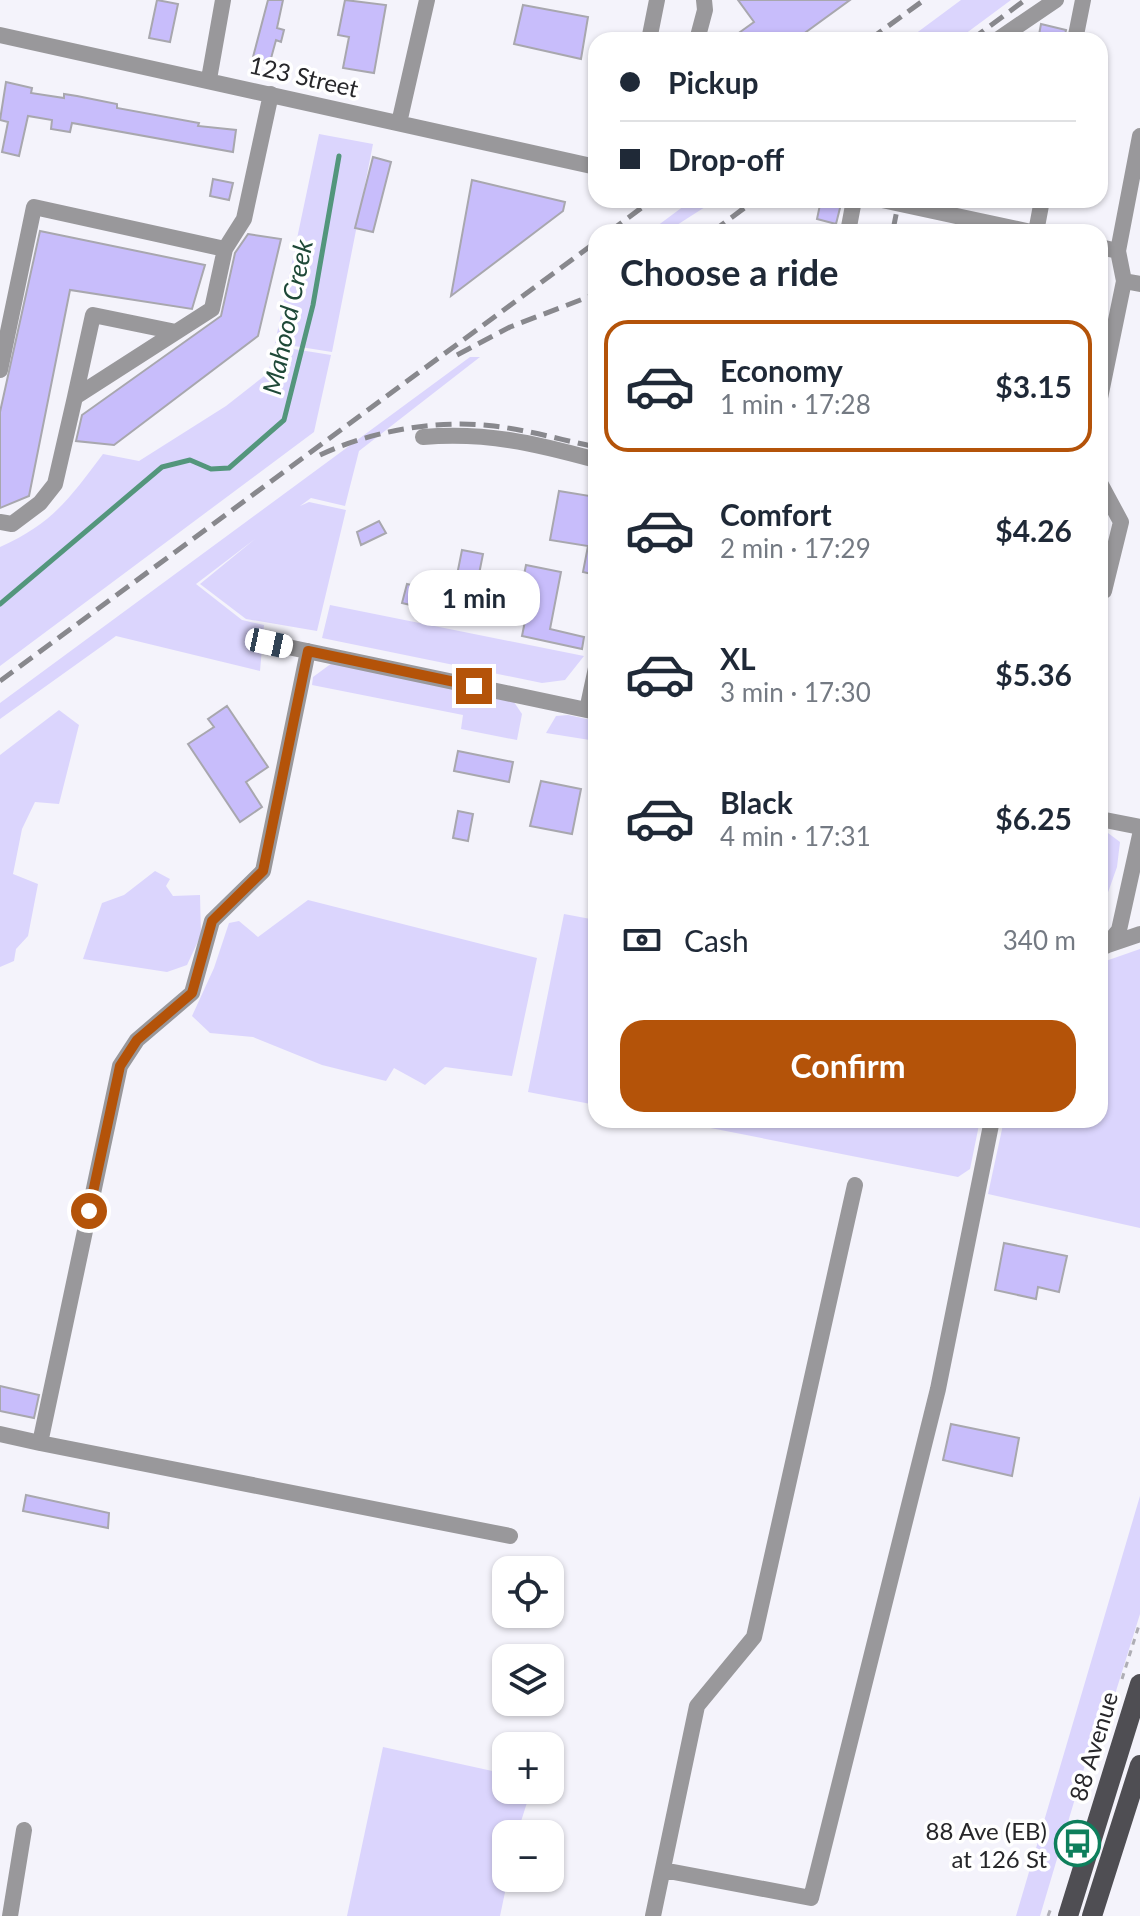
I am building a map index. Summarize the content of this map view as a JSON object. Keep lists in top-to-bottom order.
{
  "streets": {
    "main road": ["88 Avenue"],
    "street": ["123 Street"]
  },
  "water": ["Mahood Creek"],
  "places": {
    "bus stop": ["88 Ave (EB) at 126 St"]
  },
  "page": {
    "banner": ["Pickup", "Drop-off"],
    "heading": "Choose a ride",
    "list": [
      {
        "name": "Economy",
        "note": "1 min · 17:28",
        "value": "$3.15"
      },
      {
        "name": "Comfort",
        "note": "2 min · 17:29",
        "value": "$4.26"
      },
      {
        "name": "XL",
        "note": "3 min · 17:30",
        "value": "$5.36"
      },
      {
        "name": "Black",
        "note": "4 min · 17:31",
        "value": "$6.25"
      }
    ],
    "bubble": "1 min",
    "pay": ["Cash", "340 m"],
    "buttons": "Confirm",
    "map_buttons": ["+", "−"]
  }
}
